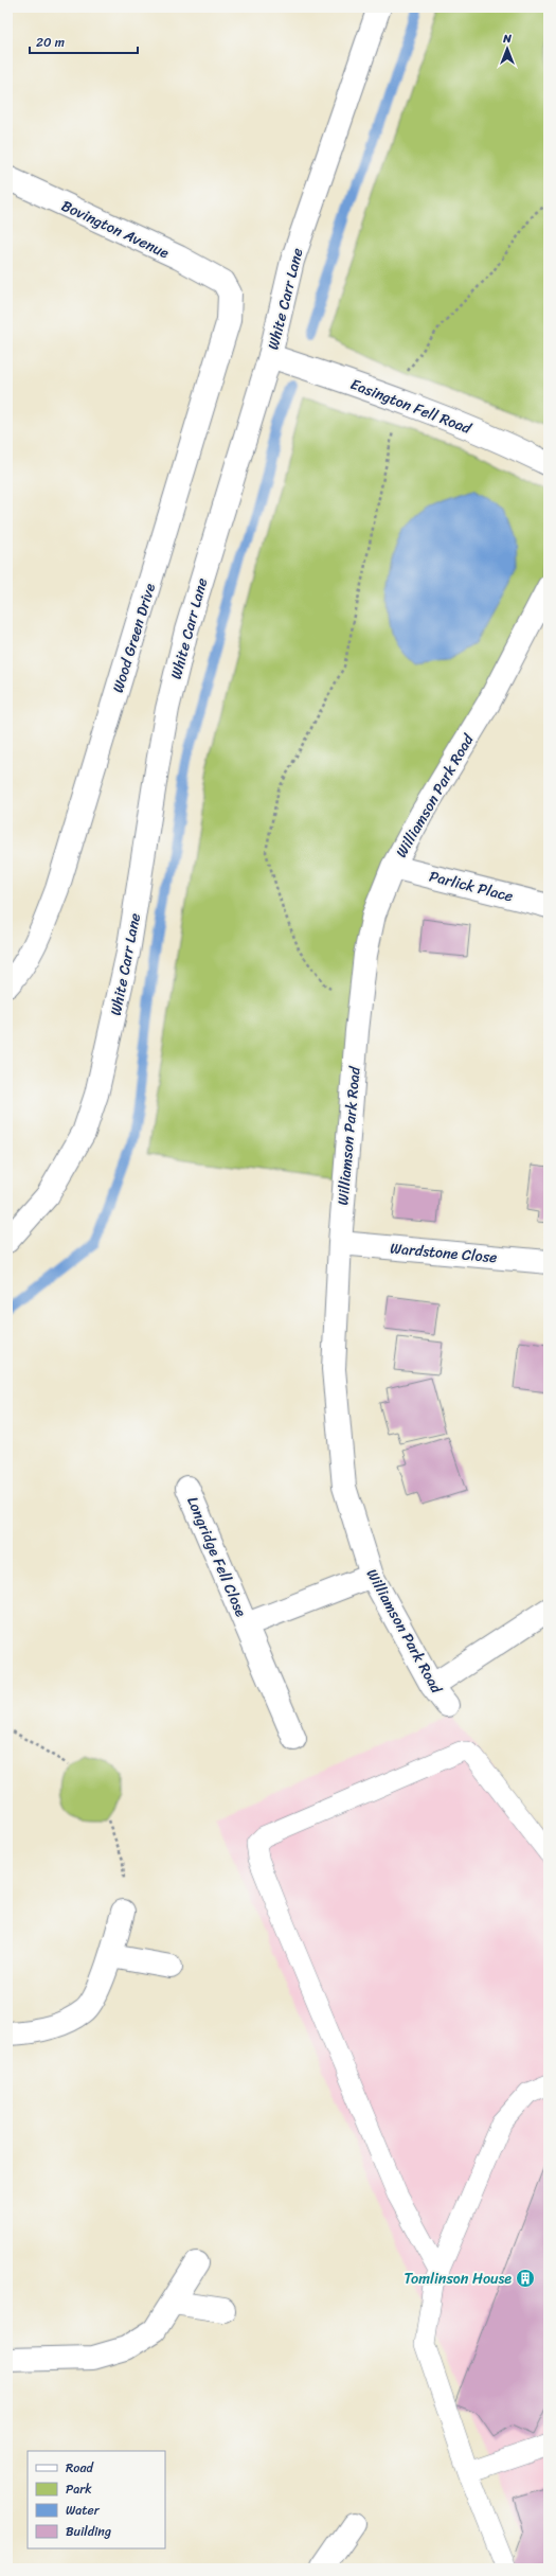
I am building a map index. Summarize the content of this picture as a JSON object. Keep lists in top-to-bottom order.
{
  "streets": {
    "street": [
      "Bovington Avenue",
      "White Carr Lane",
      "Easington Fell Road",
      "Wood Green Drive",
      "Williamson Park Road",
      "Parlick Place",
      "Wardstone Close",
      "Longridge Fell Close"
    ]
  },
  "crossings": [
    ["Bovington Avenue", "Wood Green Drive"],
    ["White Carr Lane", "Easington Fell Road"],
    ["Williamson Park Road", "Parlick Place"],
    ["Williamson Park Road", "Wardstone Close"],
    ["Williamson Park Road", "Longridge Fell Close"]
  ],
  "places": {
    "building": ["Tomlinson House"]
  },
  "legend": [
    "Road",
    "Park",
    "Water",
    "Building"
  ],
  "scale_bar": "20 m",
  "north": "top"
}
